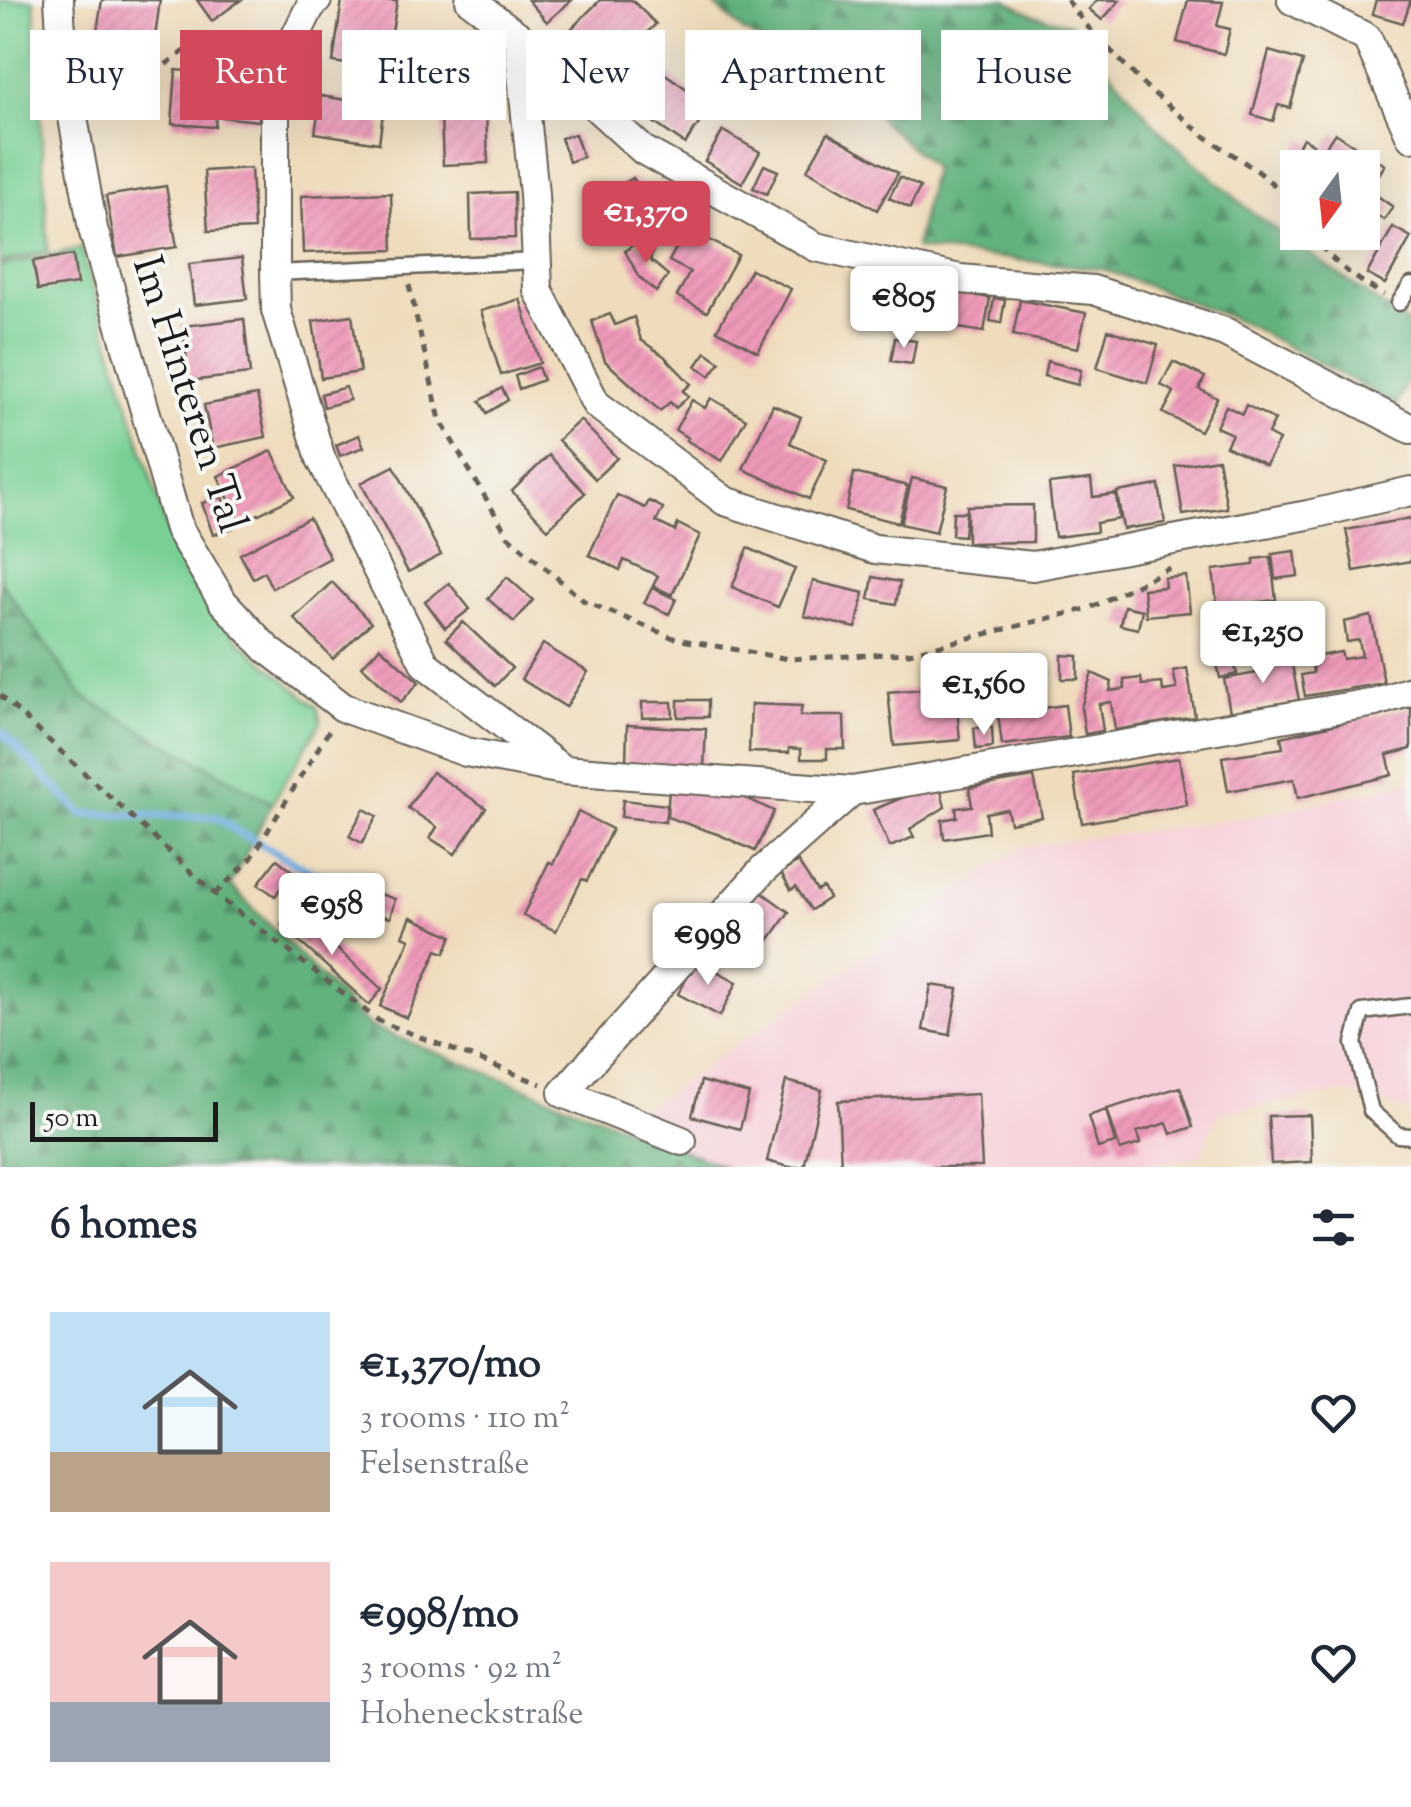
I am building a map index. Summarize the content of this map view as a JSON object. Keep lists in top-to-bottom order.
{
  "streets": {
    "street": ["Im Hinteren Tal"]
  },
  "scale_bar": "50 m",
  "north": "bottom",
  "page": {
    "chip": [
      "Buy",
      "Rent",
      "Filters",
      "New",
      "Apartment",
      "House"
    ],
    "price": [
      "€1,370",
      "€805",
      "€1,250",
      "€1,560",
      "€958",
      "€998"
    ],
    "scale": "50 m",
    "heading": "6 homes",
    "list": [
      {
        "name": "€1,370/mo",
        "note": "3 rooms · 110 m² · Felsenstraße"
      },
      {
        "name": "€998/mo",
        "note": "3 rooms · 92 m² · Hoheneckstraße"
      }
    ]
  }
}
